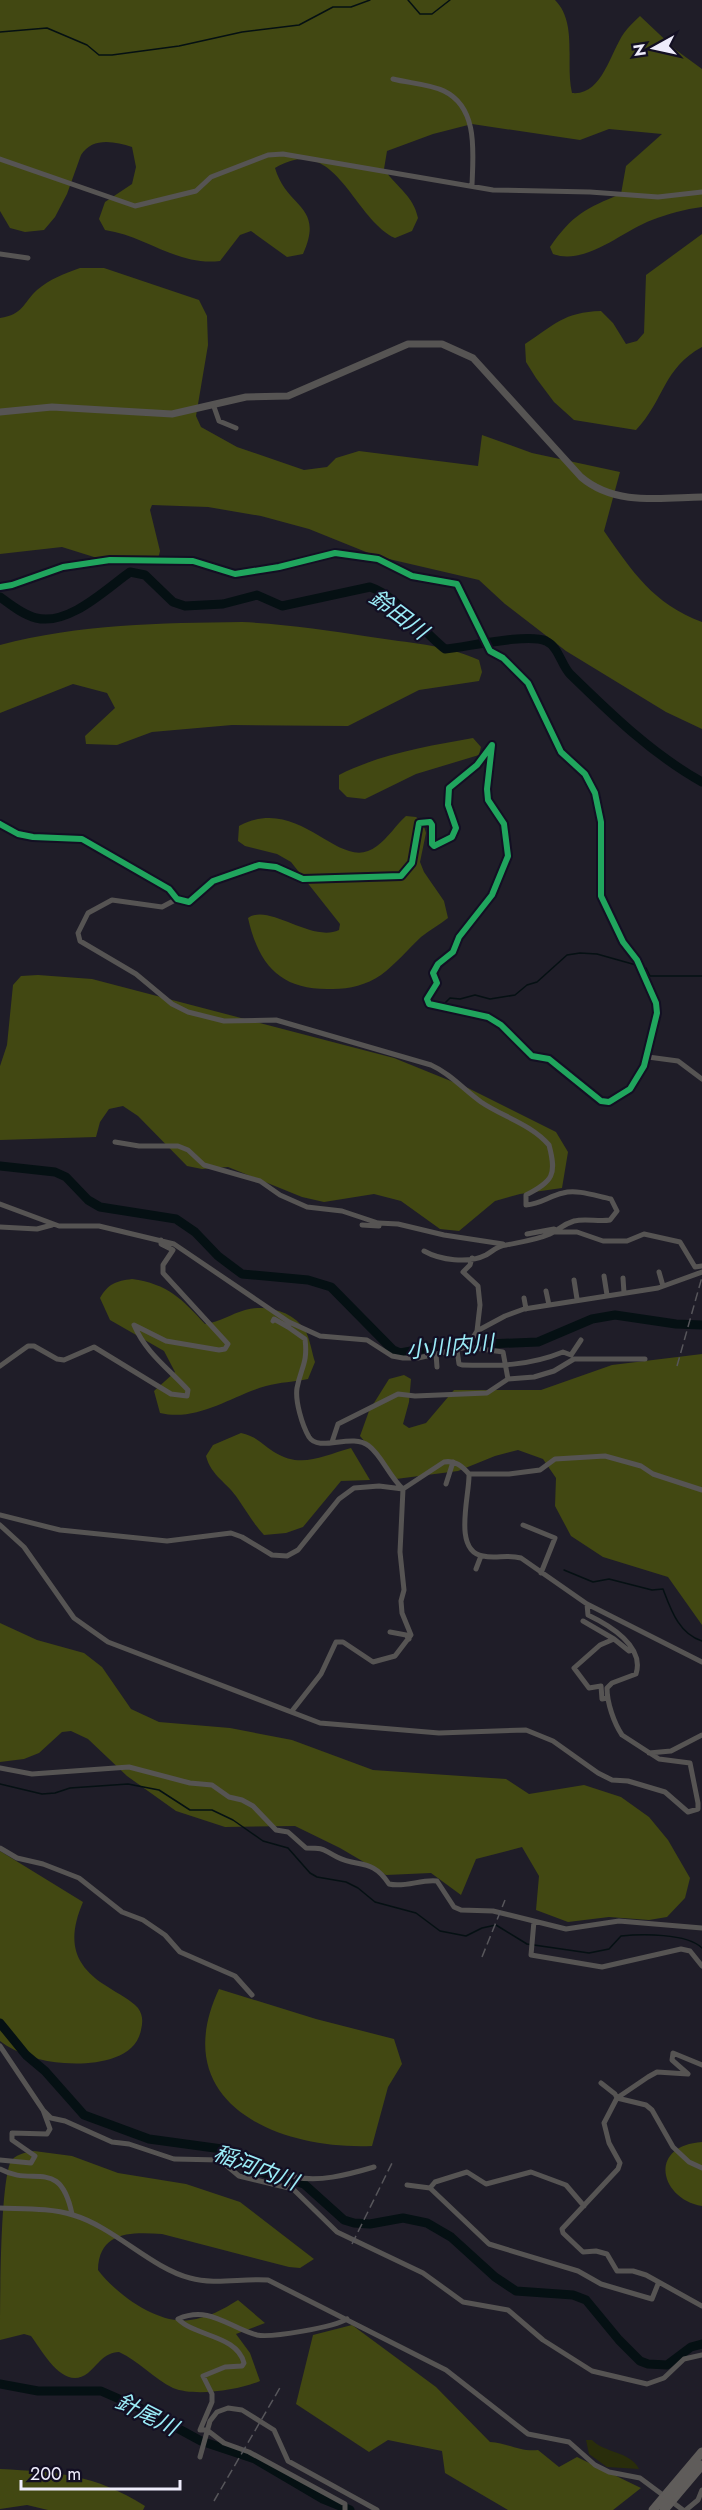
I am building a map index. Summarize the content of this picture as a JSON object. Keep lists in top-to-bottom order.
{
  "water": [
    "鈴田川",
    "小川内川",
    "稲河内川",
    "針尾川"
  ],
  "scale_bar": "200 m",
  "north": "left"
}
